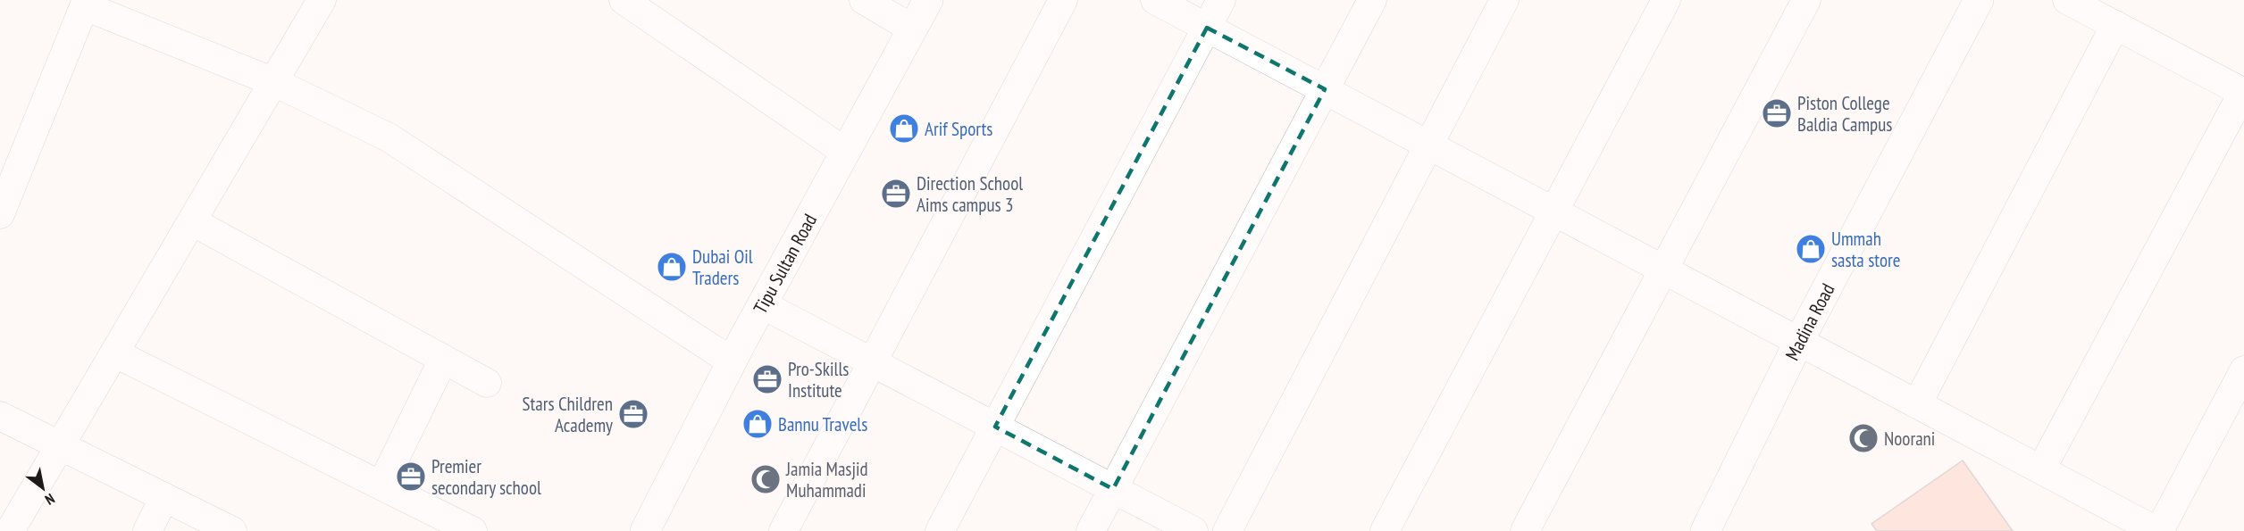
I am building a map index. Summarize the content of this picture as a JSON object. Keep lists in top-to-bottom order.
{
  "streets": {
    "main road": ["Tipu Sultan Road", "Madina Road"]
  },
  "places": {
    "office": [
      "Piston College Baldia Campus",
      "Direction School Aims campus 3",
      "Pro-Skills Institute",
      "Stars Children Academy",
      "Premier secondary school"
    ],
    "shop": [
      "Arif Sports",
      "Ummah sasta store",
      "Dubai Oil Traders",
      "Bannu Travels"
    ],
    "mosque": ["Noorani", "Jamia Masjid Muhammadi"]
  },
  "north": "bottom right"
}
